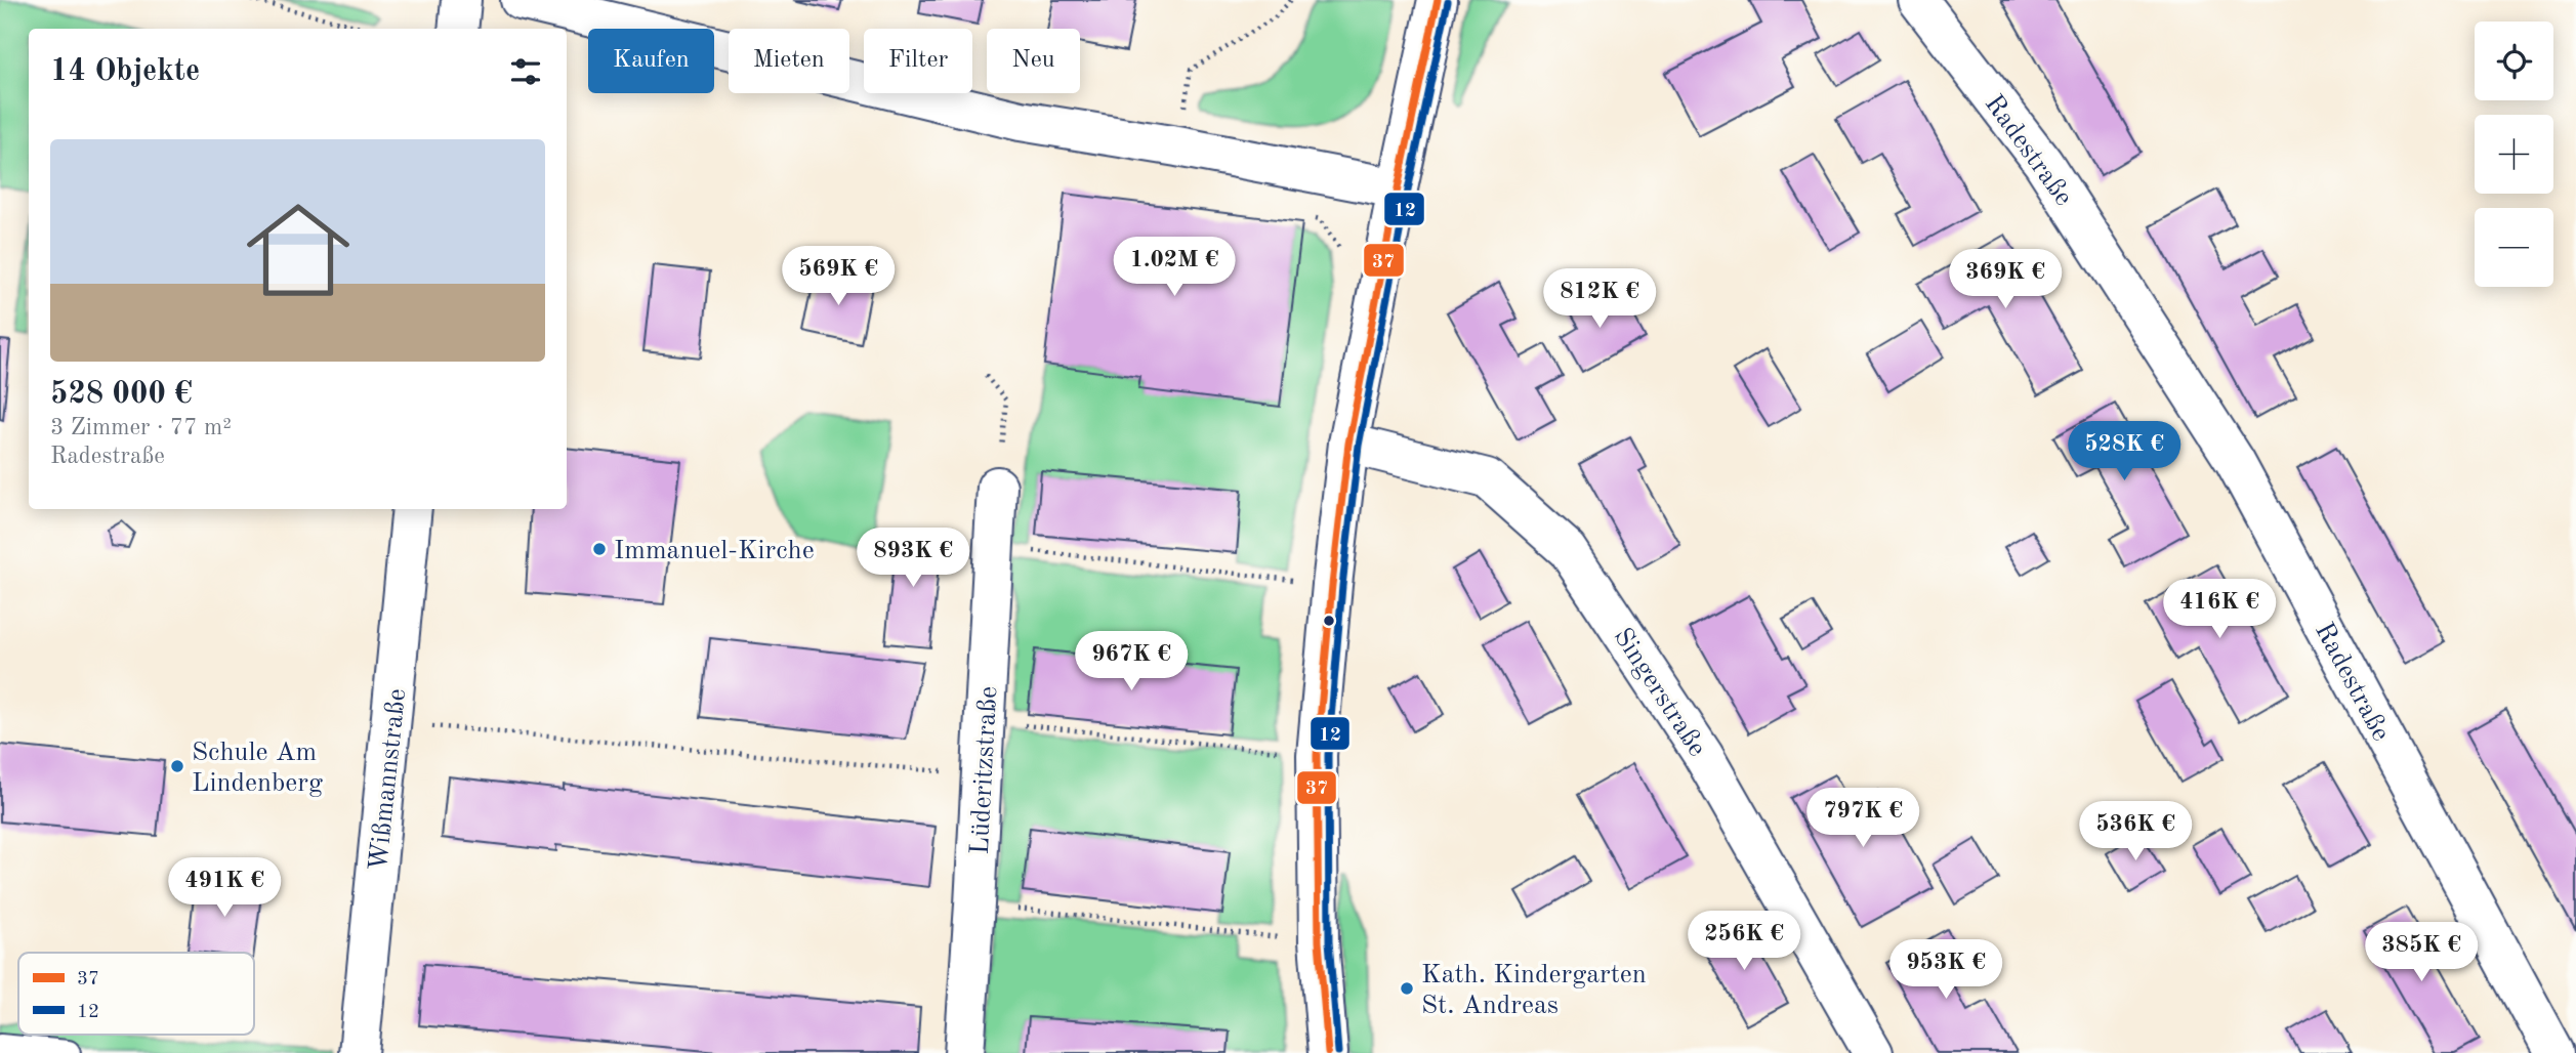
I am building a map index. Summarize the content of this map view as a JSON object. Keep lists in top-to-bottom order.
{
  "streets": {
    "street": [
      "Radestraße",
      "Singerstraße",
      "Lüderitzstraße",
      "Wißmannstraße"
    ]
  },
  "places": ["Immanuel-Kirche", "Schule Am Lindenberg", "Kath. Kindergarten St. Andreas"],
  "lines": ["transit line 37", "transit line 12"],
  "legend": ["37", "12"],
  "page": {
    "map_buttons": ["+", "−"],
    "chip": [
      "Kaufen",
      "Mieten",
      "Filter",
      "Neu"
    ],
    "heading": "14 Objekte",
    "list": [
      {
        "name": "528 000 €",
        "note": "3 Zimmer · 77 m² · Radestraße"
      }
    ],
    "price": [
      "1.02M €",
      "569K €",
      "369K €",
      "812K €",
      "528K €",
      "893K €",
      "416K €",
      "967K €",
      "797K €",
      "536K €",
      "491K €",
      "256K €",
      "385K €",
      "953K €"
    ]
  }
}
